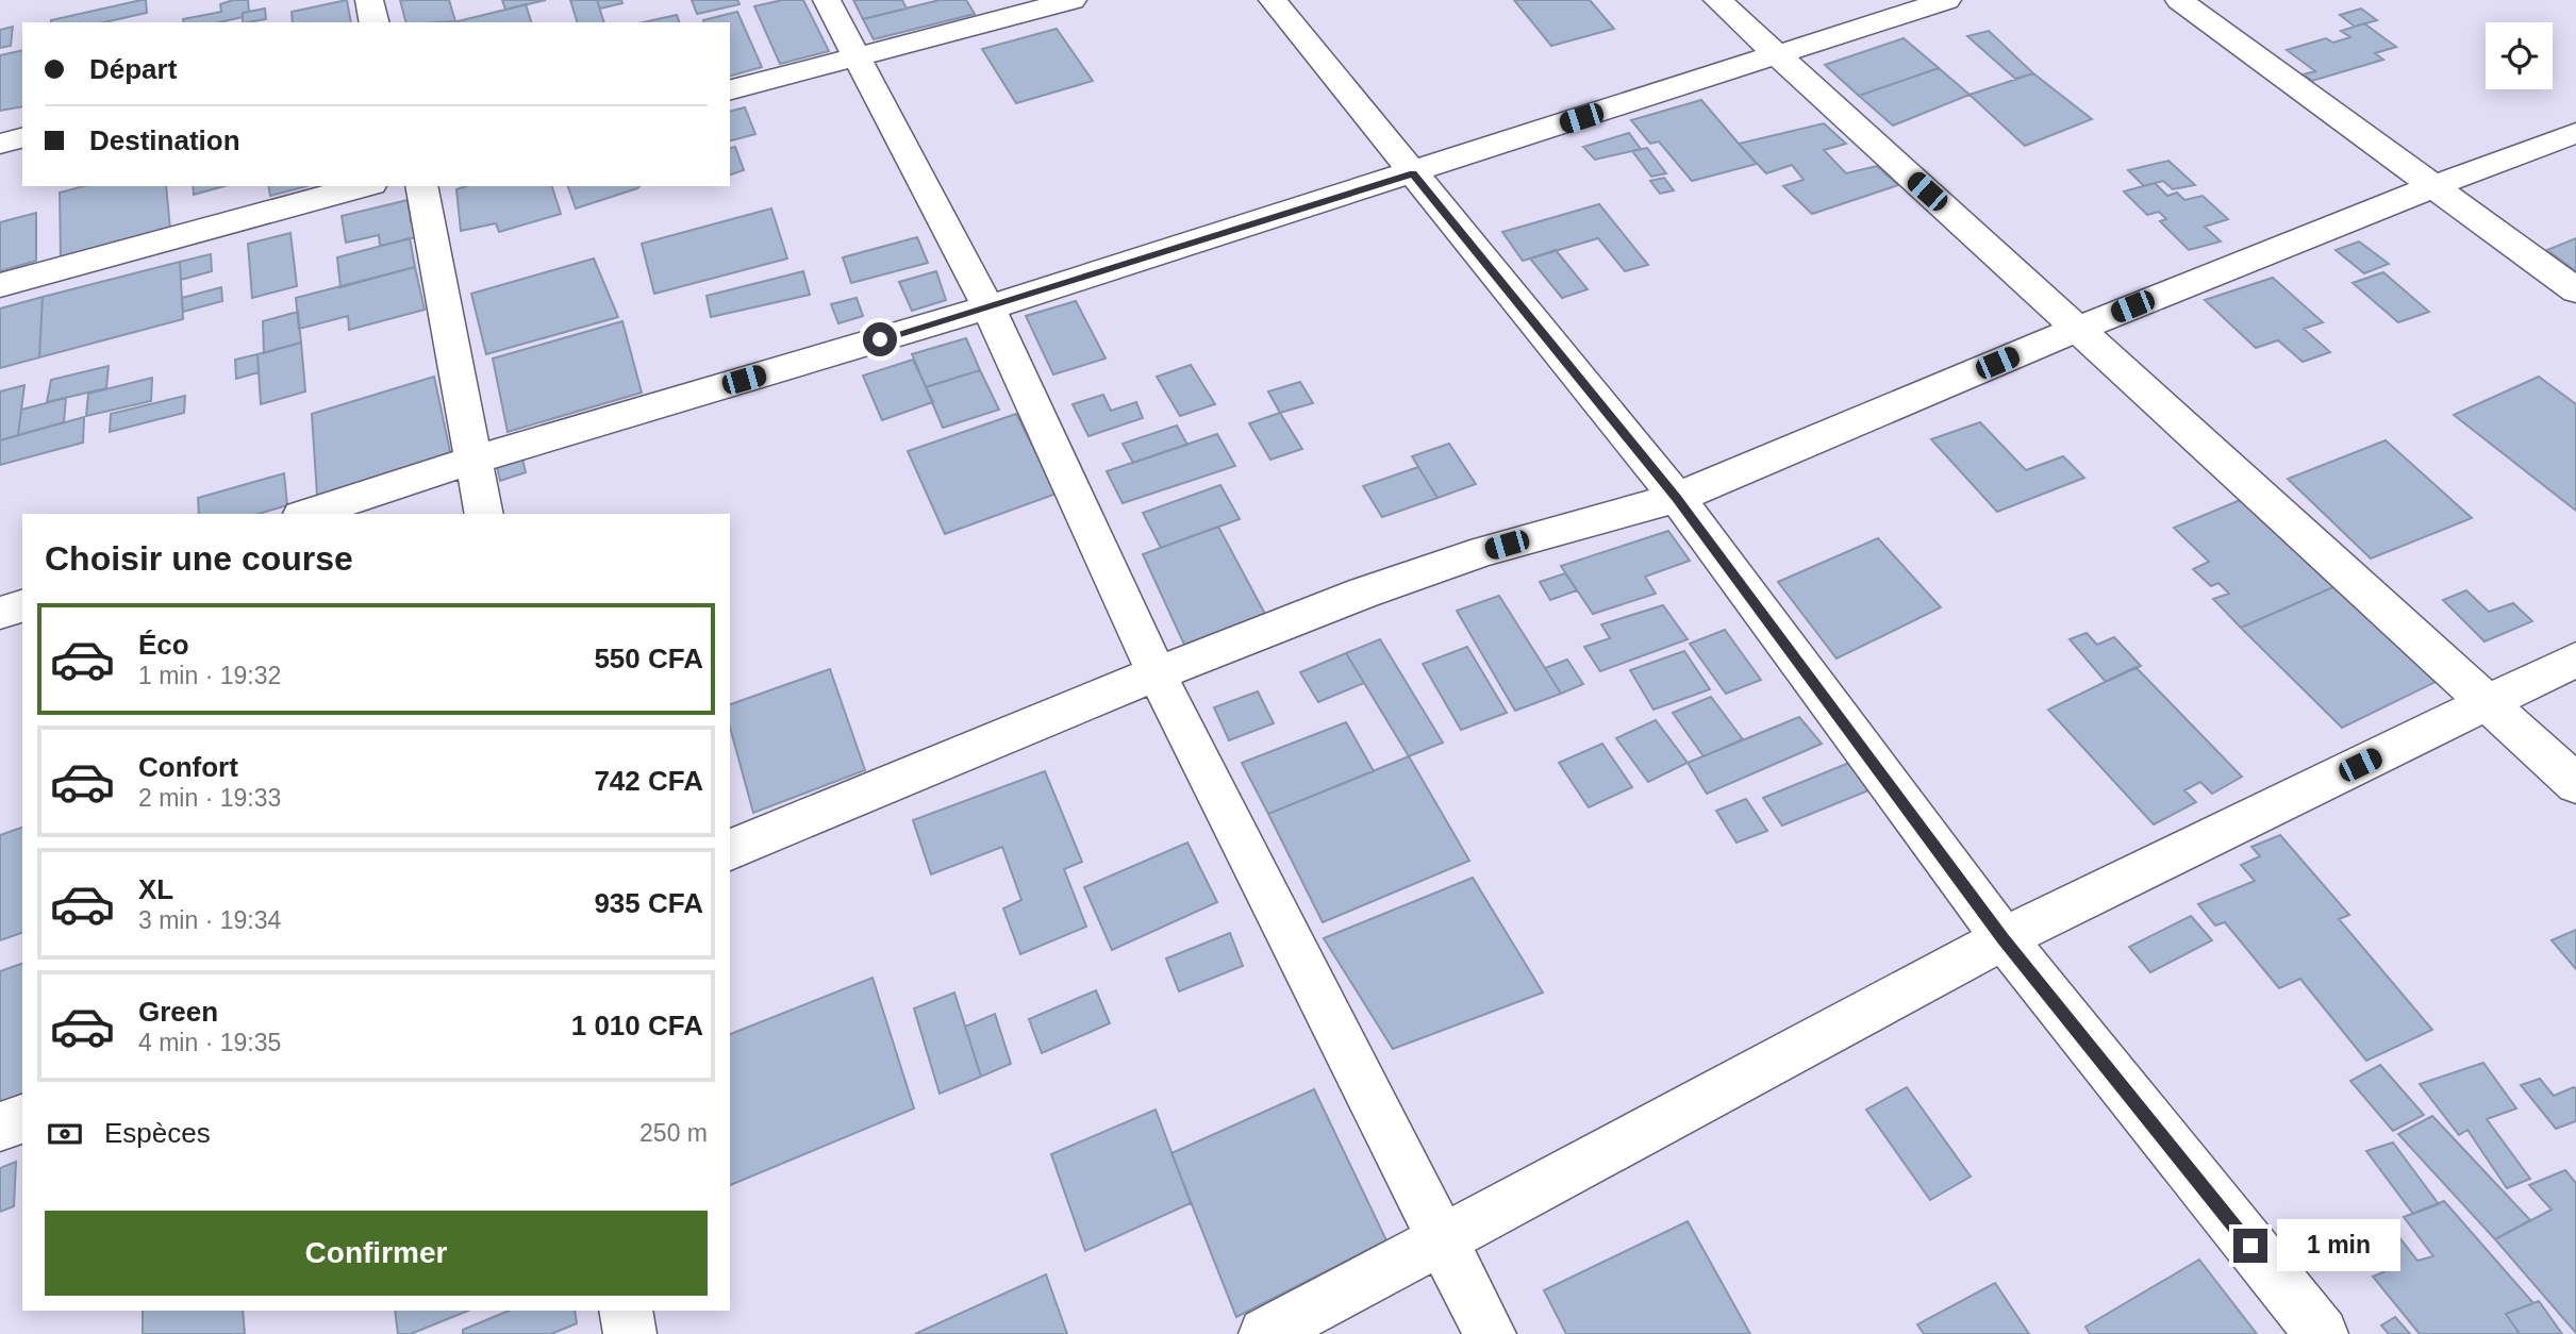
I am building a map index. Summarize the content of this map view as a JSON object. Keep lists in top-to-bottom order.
{
  "page": {
    "banner": ["Départ", "Destination"],
    "heading": "Choisir une course",
    "list": [
      {
        "name": "Éco",
        "note": "1 min · 19:32",
        "value": "550 CFA"
      },
      {
        "name": "Confort",
        "note": "2 min · 19:33",
        "value": "742 CFA"
      },
      {
        "name": "XL",
        "note": "3 min · 19:34",
        "value": "935 CFA"
      },
      {
        "name": "Green",
        "note": "4 min · 19:35",
        "value": "1 010 CFA"
      }
    ],
    "pay": ["Espèces", "250 m"],
    "buttons": "Confirmer",
    "bubble": "1 min"
  }
}
